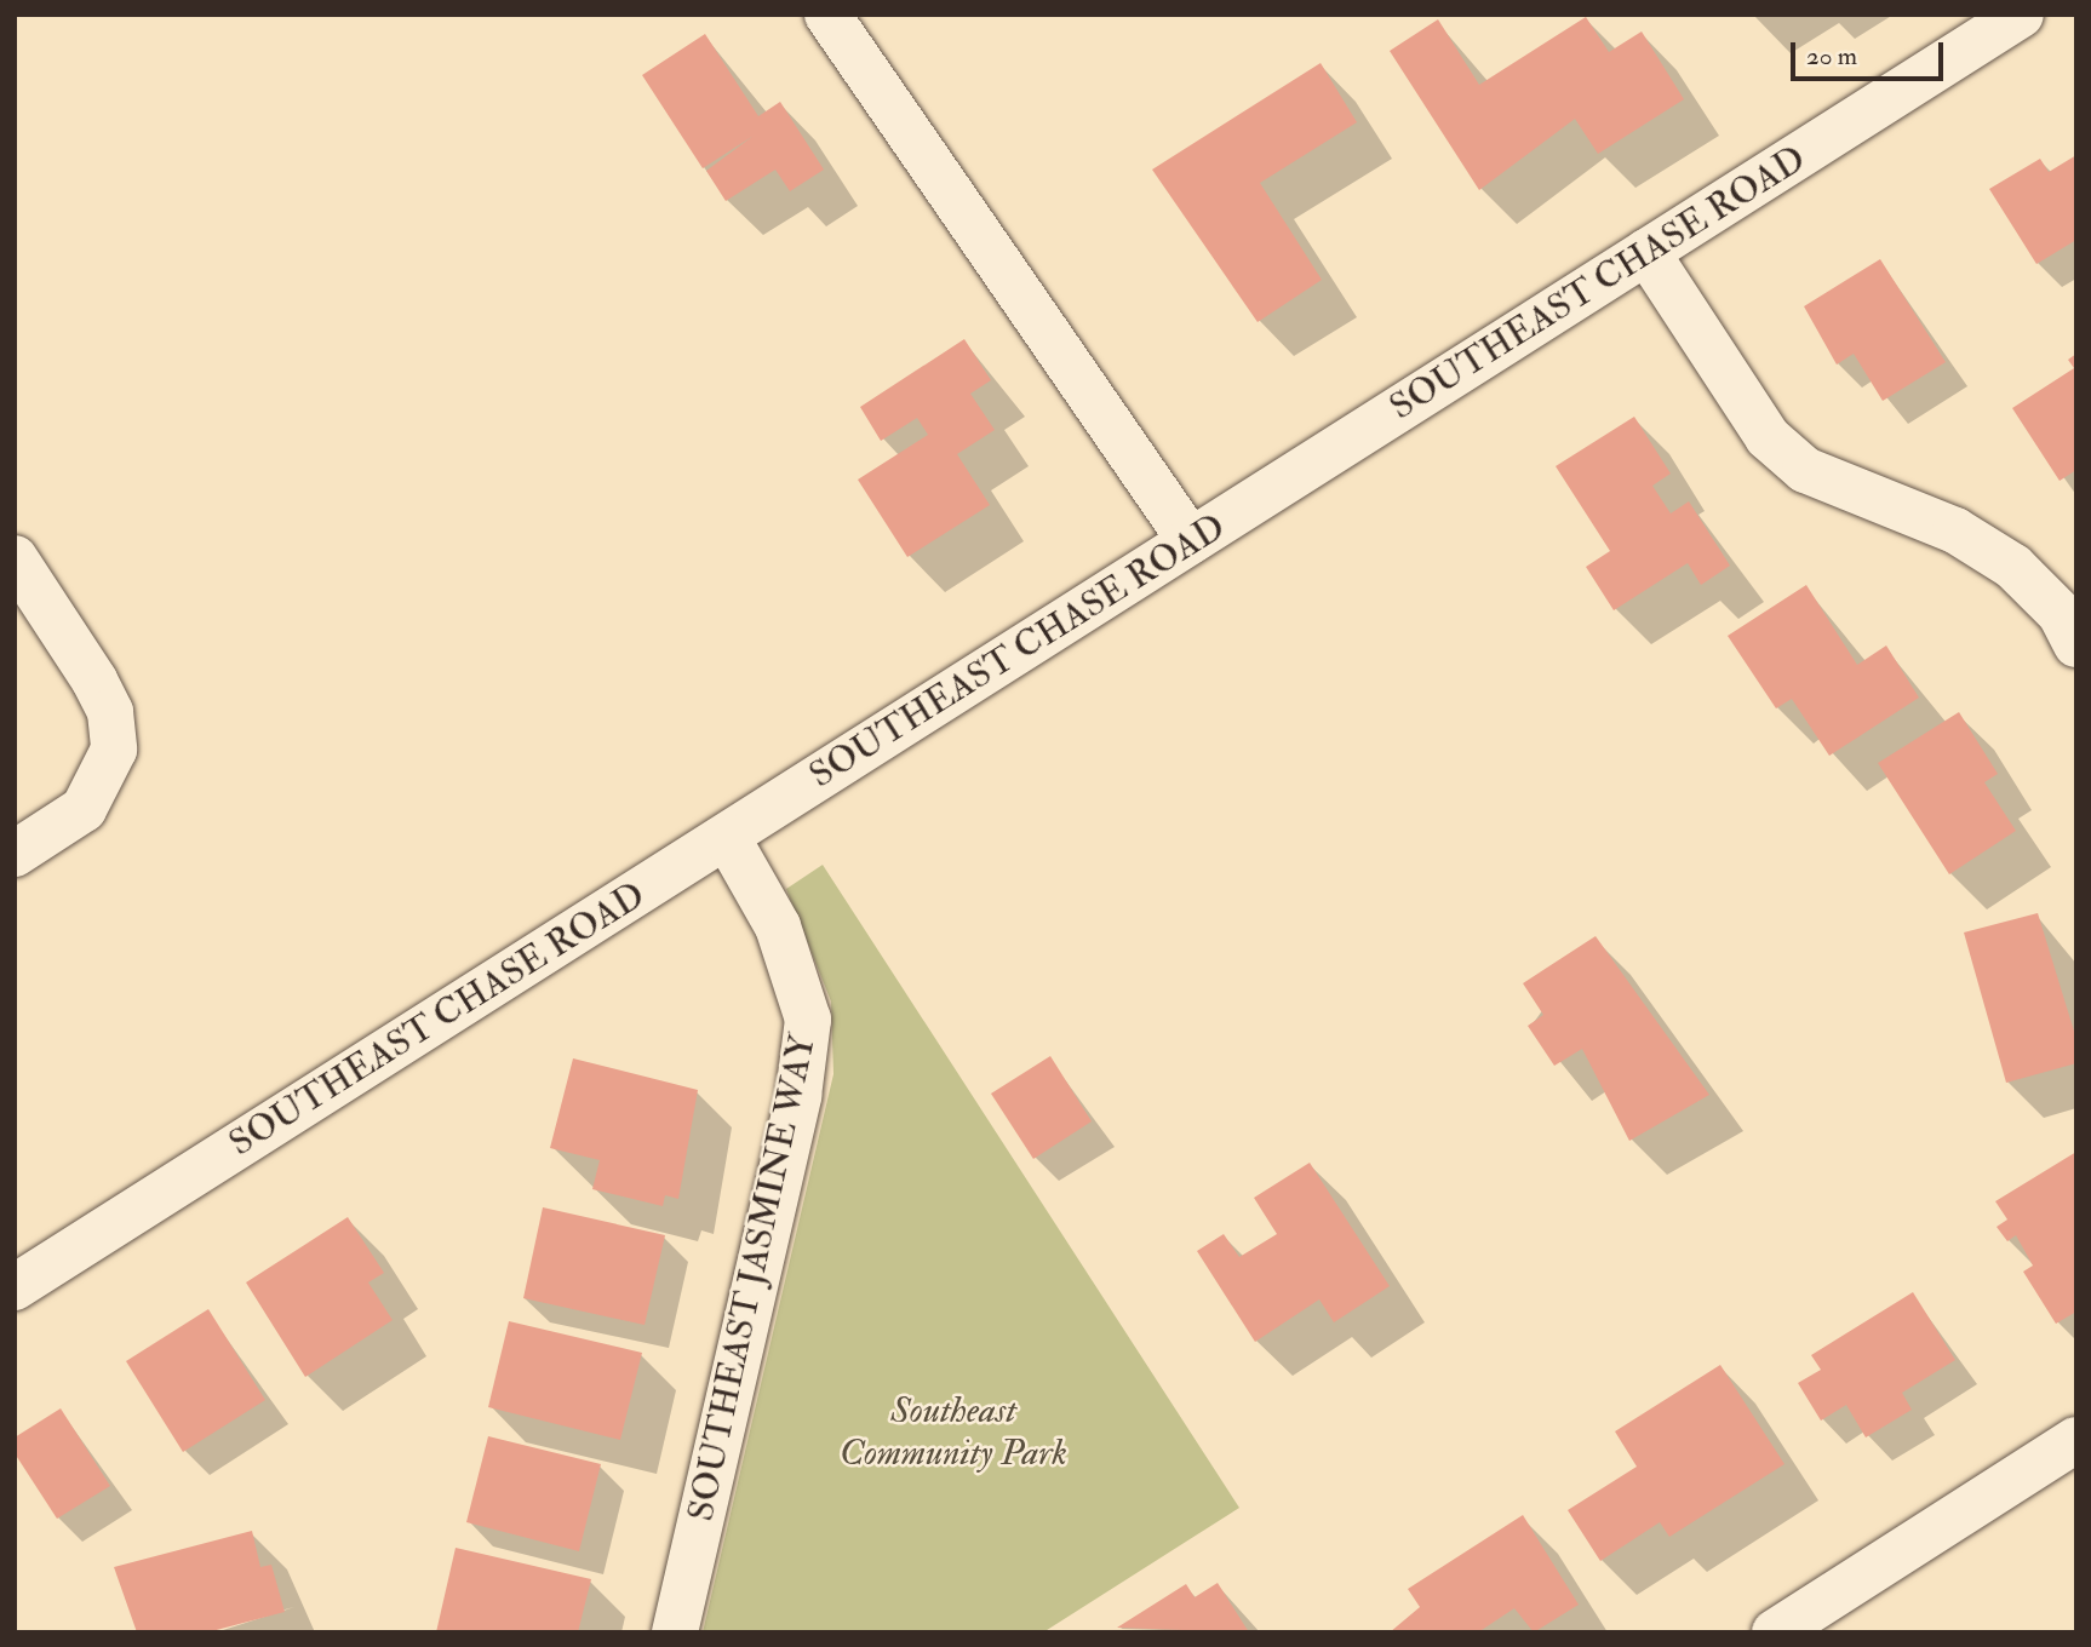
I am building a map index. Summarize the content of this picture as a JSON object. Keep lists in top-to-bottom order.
{
  "streets": {
    "street": ["SOUTHEAST CHASE ROAD", "SOUTHEAST JASMINE WAY"]
  },
  "crossings": [
    ["SOUTHEAST CHASE ROAD", "SOUTHEAST JASMINE WAY"]
  ],
  "parks": ["Southeast Community Park"],
  "scale_bar": "20 m"
}
